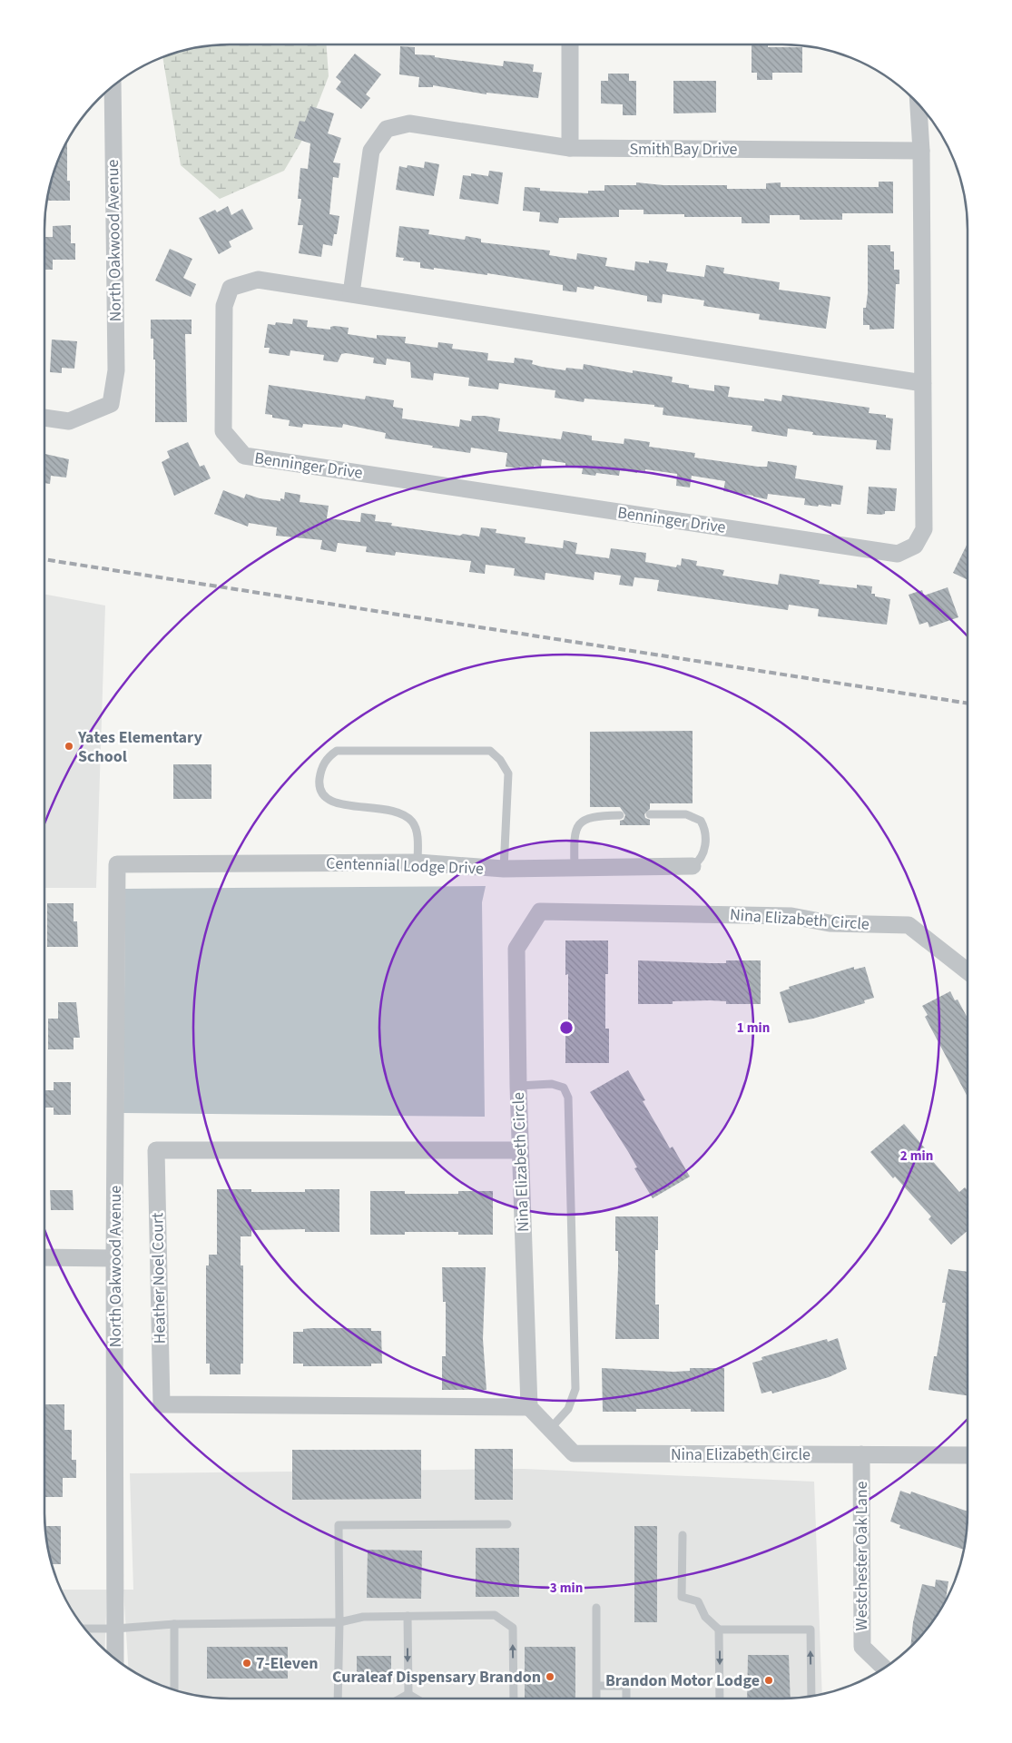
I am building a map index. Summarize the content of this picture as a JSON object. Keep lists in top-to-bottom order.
{
  "streets": {
    "street": [
      "Smith Bay Drive",
      "North Oakwood Avenue",
      "Benninger Drive",
      "Centennial Lodge Drive",
      "Nina Elizabeth Circle",
      "Heather Noel Court",
      "Westchester Oak Lane"
    ]
  },
  "crossings": [
    ["Smith Bay Drive", "Benninger Drive"],
    ["North Oakwood Avenue", "Centennial Lodge Drive"],
    ["Nina Elizabeth Circle", "Heather Noel Court"],
    ["Nina Elizabeth Circle", "Westchester Oak Lane"]
  ],
  "places": [
    "Yates Elementary School",
    "7-Eleven",
    "Curaleaf Dispensary Brandon",
    "Brandon Motor Lodge"
  ],
  "rings": ["1 min", "2 min", "3 min"]
}
